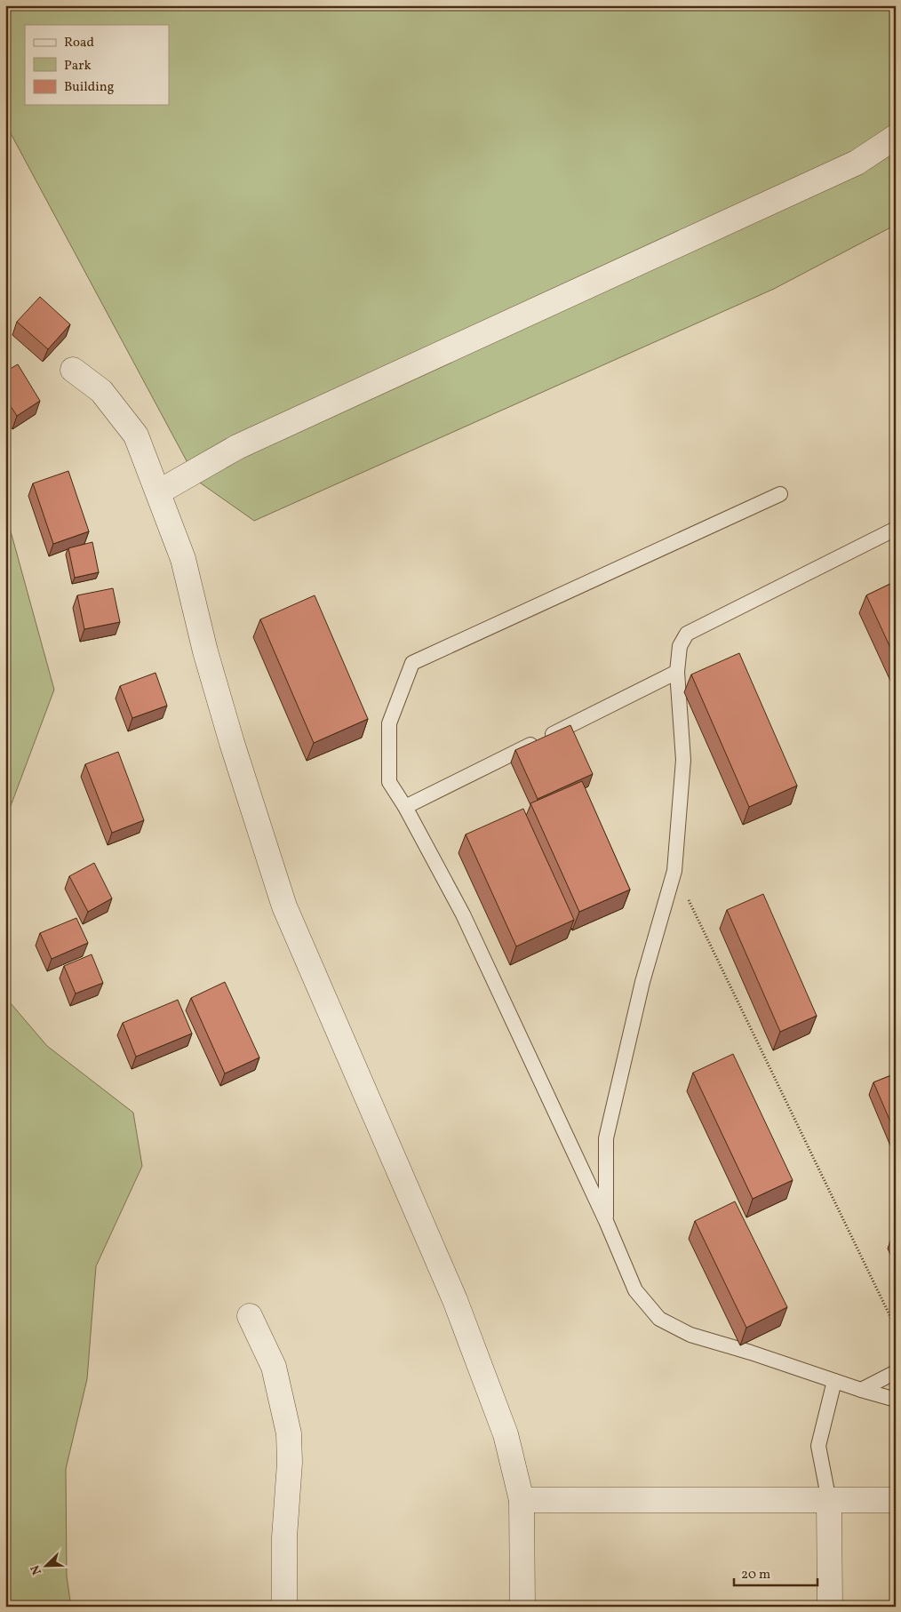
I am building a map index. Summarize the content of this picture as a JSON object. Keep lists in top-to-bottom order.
{
  "legend": ["Road", "Park", "Building"],
  "scale_bar": "20 m",
  "north": "bottom left"
}
